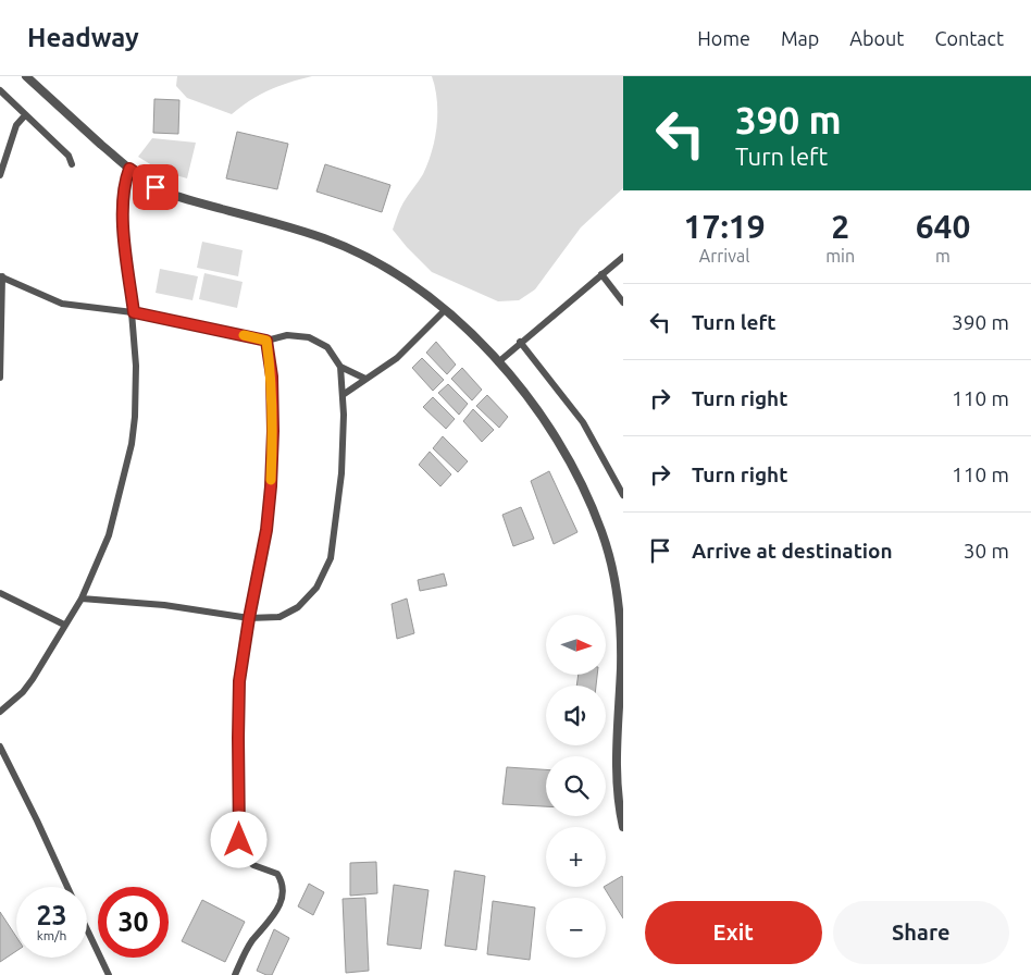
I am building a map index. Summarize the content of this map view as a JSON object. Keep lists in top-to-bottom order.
{
  "north": "right",
  "page": {
    "header": "Headway",
    "nav": [
      "Home",
      "Map",
      "About",
      "Contact"
    ],
    "turn": ["390 m", "Turn left"],
    "eta": [
      "17:19",
      "Arrival",
      "2",
      "min",
      "640",
      "m"
    ],
    "list": [
      {
        "name": "Turn left",
        "value": "390 m"
      },
      {
        "name": "Turn right",
        "value": "110 m"
      },
      {
        "name": "Turn right",
        "value": "110 m"
      },
      {
        "name": "Arrive at destination",
        "value": "30 m"
      }
    ],
    "map_buttons": ["+", "−"],
    "speed": "23 km/h",
    "limit": "30",
    "buttons": ["Exit", "Share"]
  }
}
